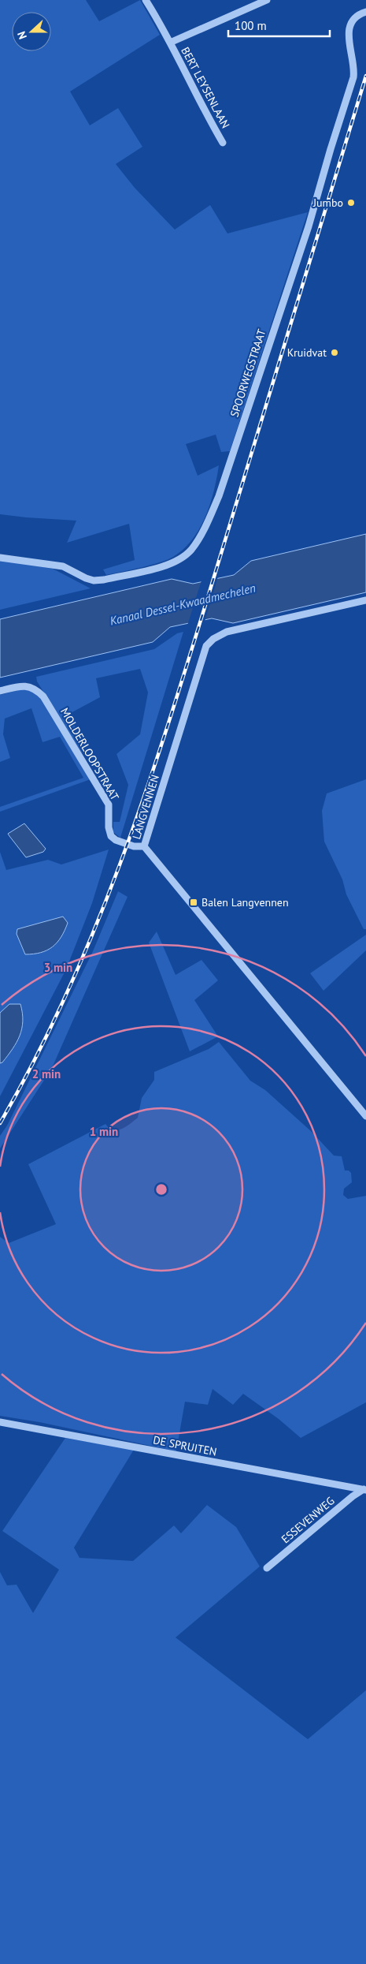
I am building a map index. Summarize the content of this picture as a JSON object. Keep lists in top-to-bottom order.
{
  "streets": {
    "street": [
      "BERT LEYSENLAAN",
      "SPOORWEGSTRAAT",
      "MOLDERLOOPSTRAAT",
      "LANGVENNEN",
      "DE SPRUITEN",
      "ESSEVENWEG"
    ]
  },
  "crossings": [
    ["MOLDERLOOPSTRAAT", "LANGVENNEN"],
    ["DE SPRUITEN", "ESSEVENWEG"]
  ],
  "water": ["Kanaal Dessel-Kwaadmechelen"],
  "places": {
    "other": ["Jumbo", "Kruidvat"],
    "transit": ["Balen Langvennen"]
  },
  "scale_bar": "100 m",
  "north": "left",
  "rings": ["3 min", "2 min", "1 min"]
}
